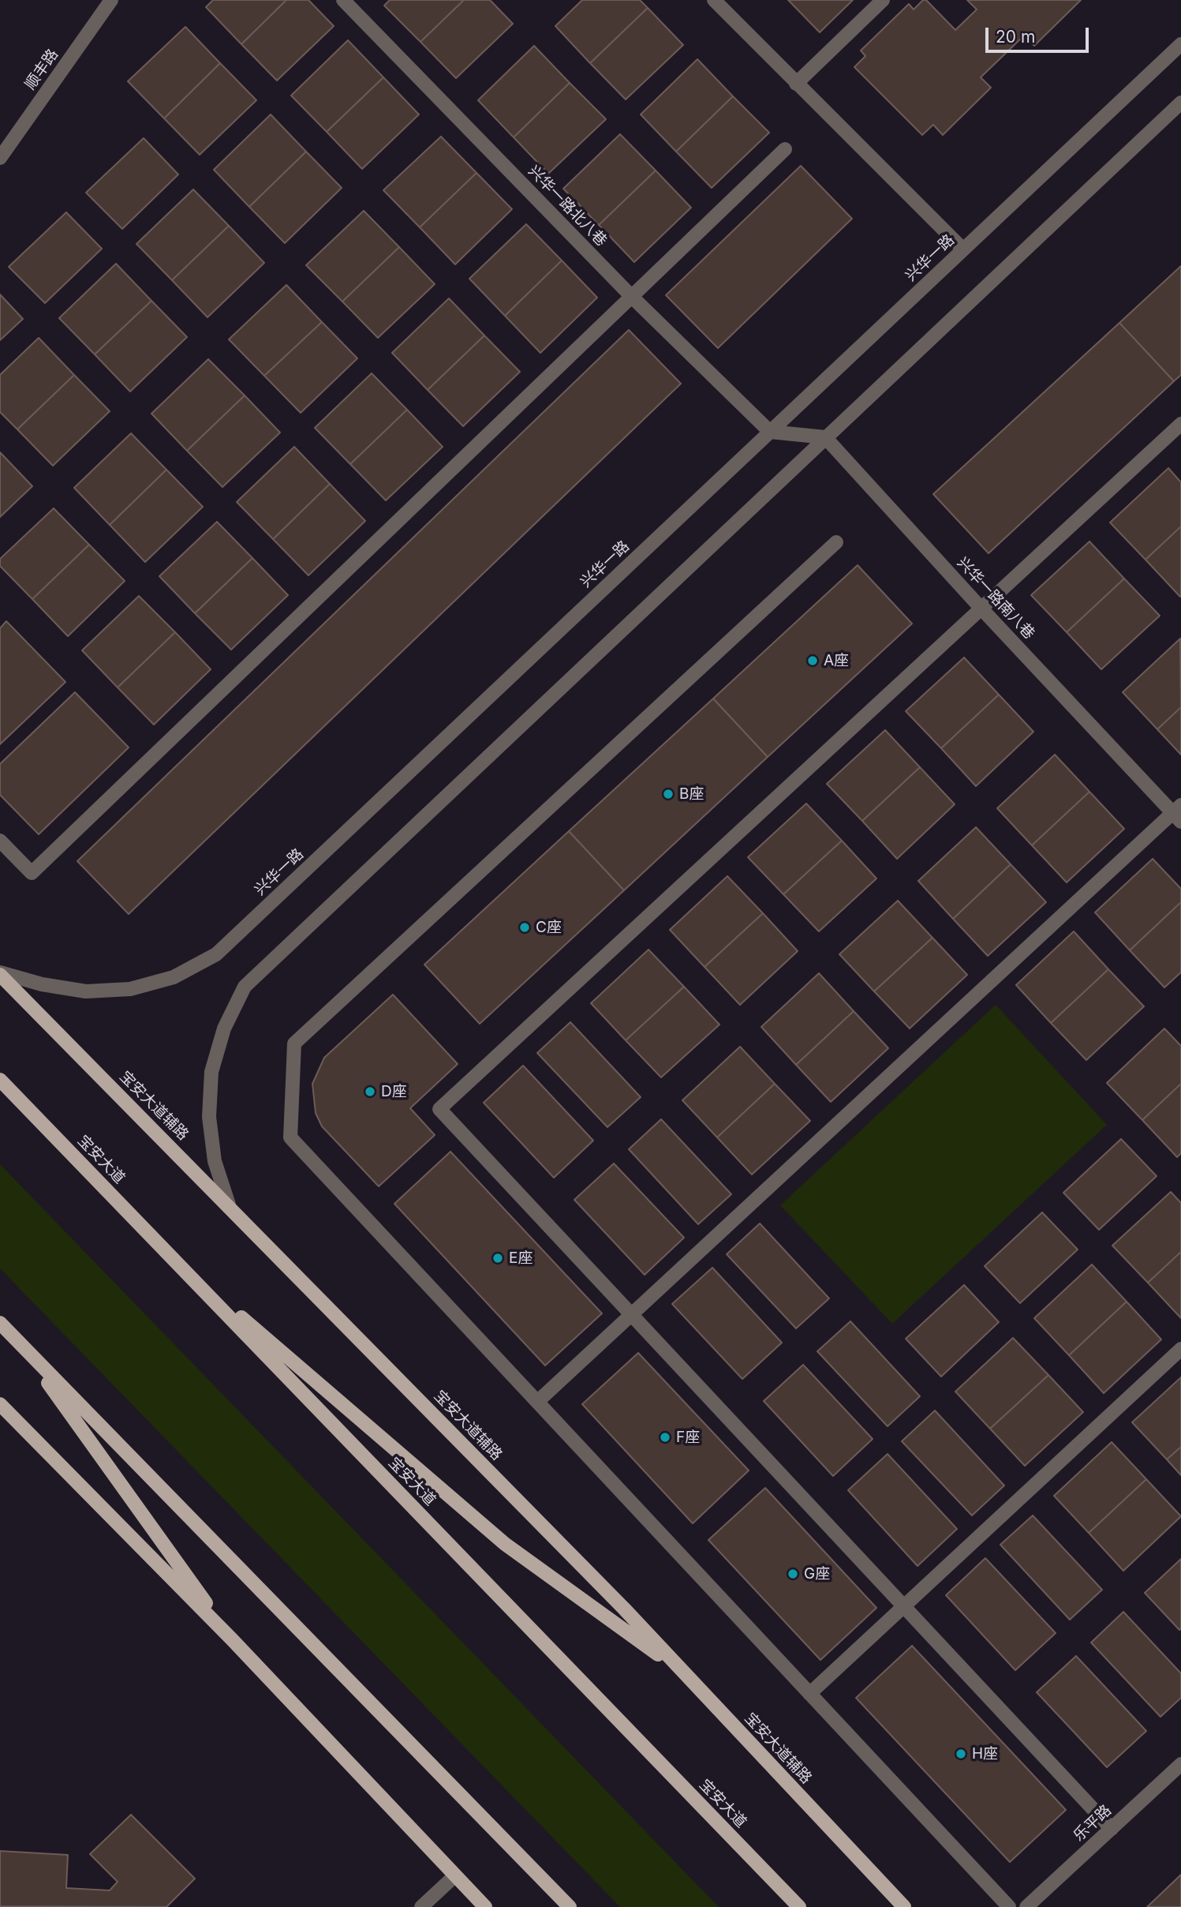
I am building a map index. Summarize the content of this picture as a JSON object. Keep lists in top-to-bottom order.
{
  "streets": {
    "main road": ["宝安大道辅路", "宝安大道"],
    "street": [
      "顺丰路",
      "兴华一路北八巷",
      "兴华一路",
      "兴华一路南八巷",
      "乐平路"
    ]
  },
  "crossings": [
    ["兴华一路北八巷", "兴华一路"],
    ["兴华一路", "宝安大道辅路"]
  ],
  "places": [
    "A座",
    "B座",
    "C座",
    "D座",
    "E座",
    "F座",
    "G座",
    "H座"
  ],
  "scale_bar": "20 m"
}
